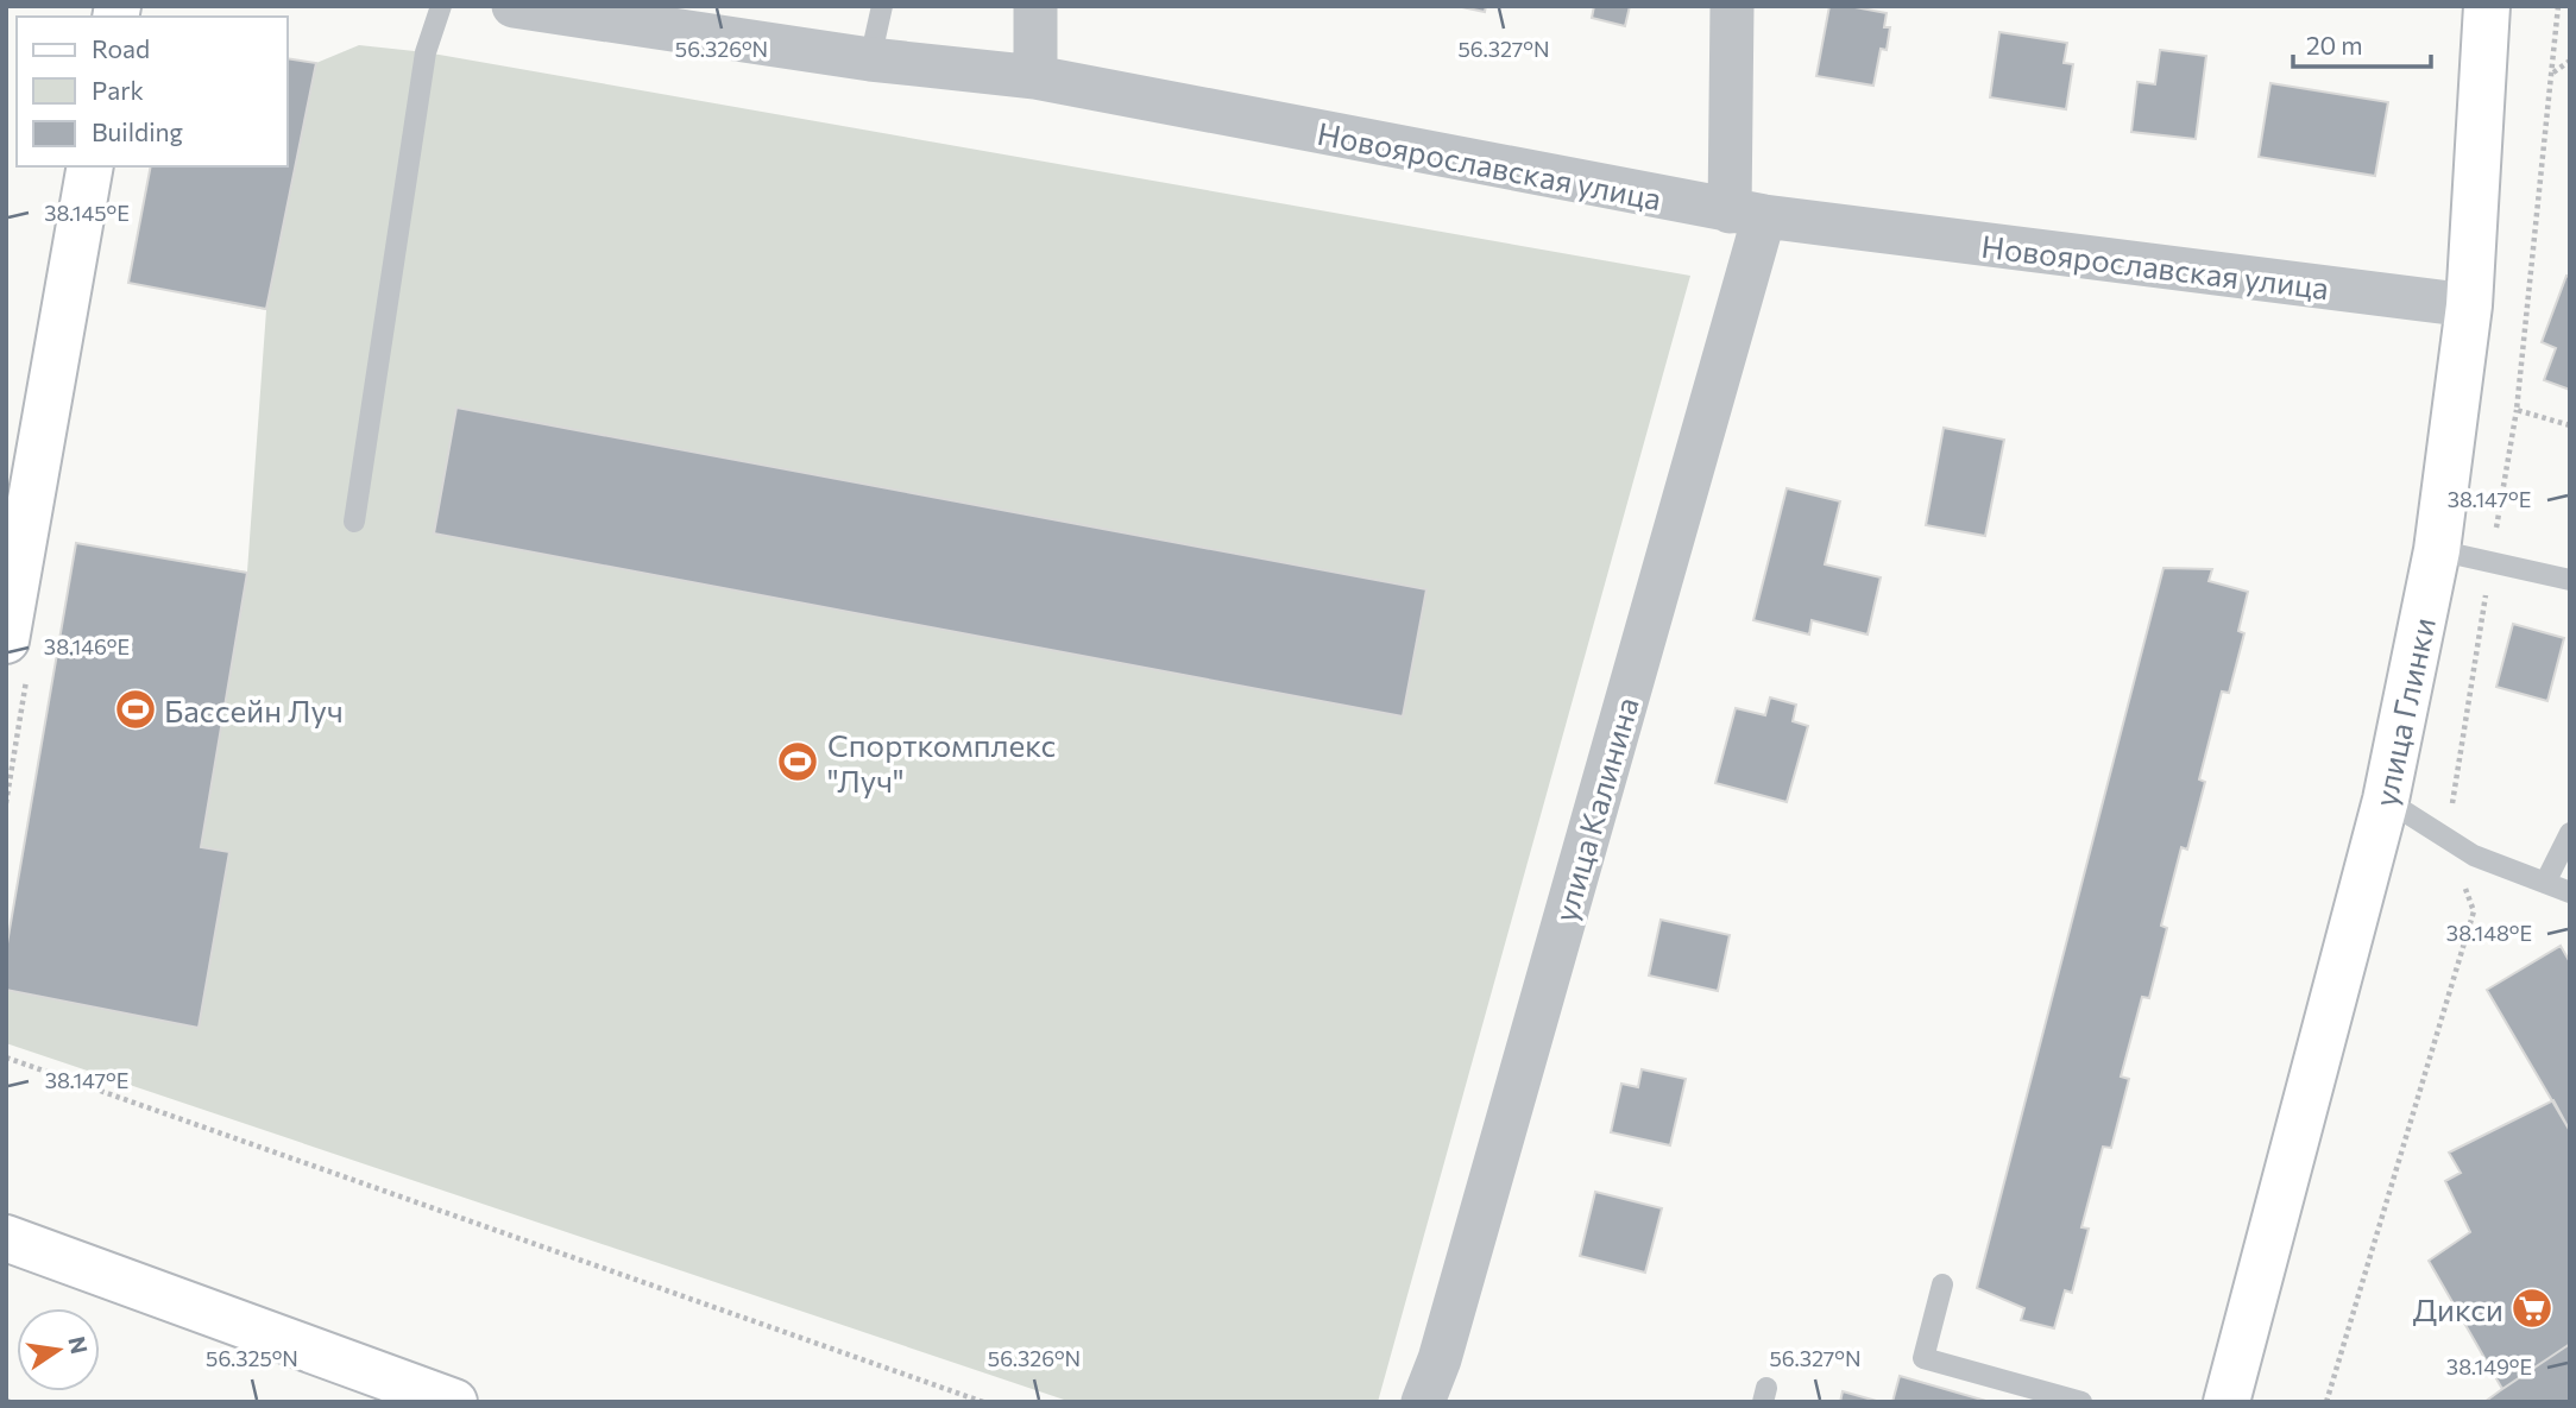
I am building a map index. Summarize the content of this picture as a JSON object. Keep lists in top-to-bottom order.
{
  "streets": {
    "street": ["Новоярославская улица", "улица Глинки", "улица Калинина"]
  },
  "crossings": [
    ["Новоярославская улица", "улица Глинки"],
    ["Новоярославская улица", "улица Калинина"]
  ],
  "places": {
    "sports": ["Бассейн Луч", "Спорткомплекс \"Луч\""],
    "supermarket": ["Дикси"]
  },
  "legend": ["Road", "Park", "Building"],
  "scale_bar": "20 m",
  "north": "right",
  "coordinates": [
    "56.326°N",
    "56.327°N",
    "38.145°E",
    "38.147°E",
    "38.146°E",
    "38.148°E",
    "56.325°N",
    "38.149°E"
  ]
}
